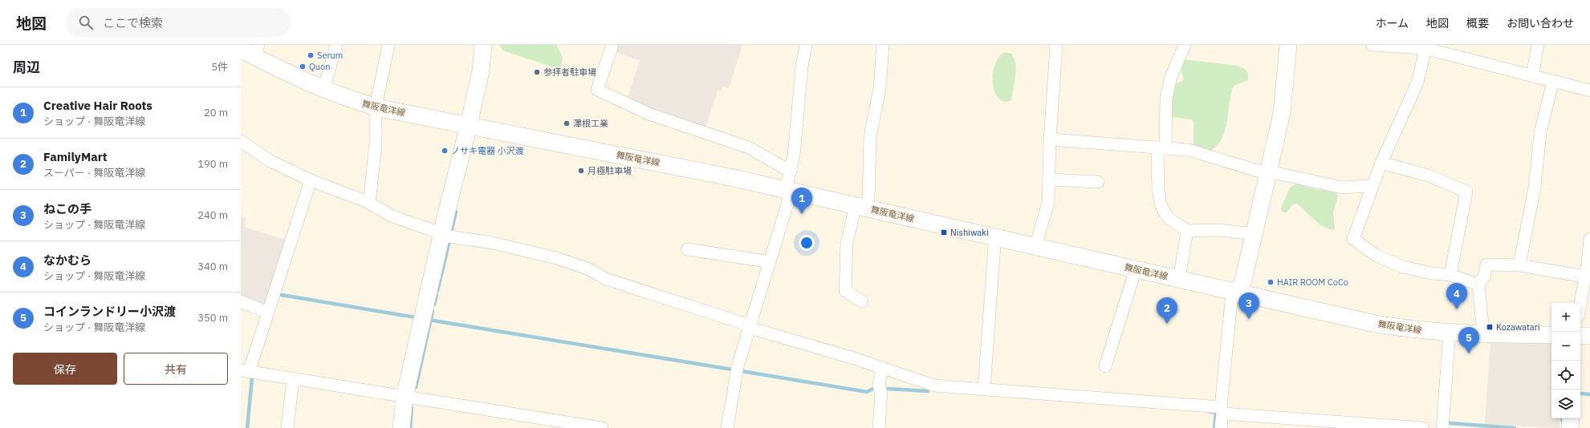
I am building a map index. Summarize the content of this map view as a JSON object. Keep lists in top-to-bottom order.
{
  "streets": {
    "main road": ["舞阪竜洋線"]
  },
  "places": {
    "other": [
      "Serum",
      "Quon",
      "参拝者駐車場",
      "澤根工業",
      "ノサキ電器 小沢渡",
      "月極駐車場",
      "HAIR ROOM CoCo"
    ],
    "transit": ["Nishiwaki", "Kozawatari"]
  },
  "page": {
    "header": "地図",
    "search": "ここで検索",
    "nav": [
      "ホーム",
      "地図",
      "概要",
      "お問い合わせ"
    ],
    "heading": ["周辺", "5件"],
    "list": [
      {
        "mark": "1",
        "name": "Creative Hair Roots",
        "note": "ショップ · 舞阪竜洋線",
        "value": "20 m"
      },
      {
        "mark": "2",
        "name": "FamilyMart",
        "note": "スーパー · 舞阪竜洋線",
        "value": "190 m"
      },
      {
        "mark": "3",
        "name": "ねこの手",
        "note": "ショップ · 舞阪竜洋線",
        "value": "240 m"
      },
      {
        "mark": "4",
        "name": "なかむら",
        "note": "ショップ · 舞阪竜洋線",
        "value": "340 m"
      },
      {
        "mark": "5",
        "name": "コインランドリー小沢渡",
        "note": "ショップ · 舞阪竜洋線",
        "value": "350 m"
      }
    ],
    "pins": [
      "1",
      "4",
      "3",
      "2",
      "5"
    ],
    "map_buttons": ["+", "−"],
    "buttons": ["保存", "共有"]
  }
}
